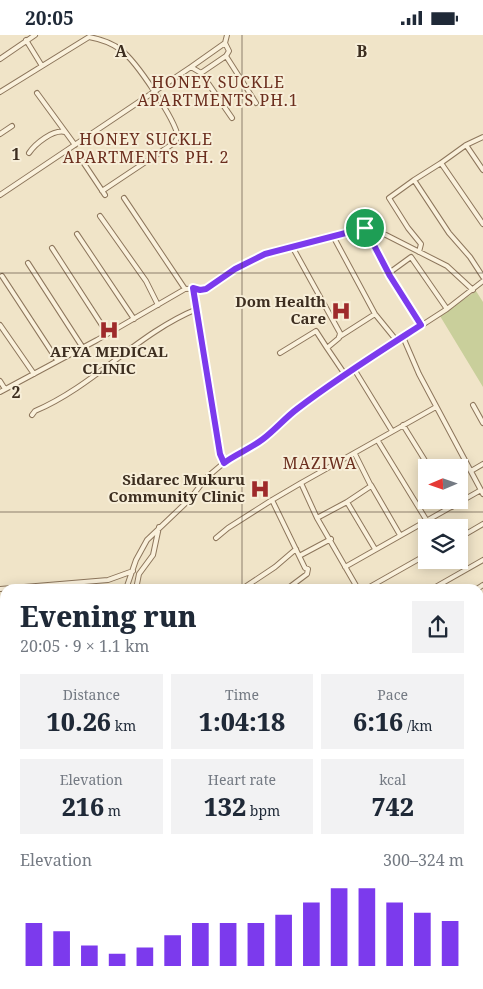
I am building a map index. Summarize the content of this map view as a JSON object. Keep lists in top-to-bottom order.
{
  "districts": ["HONEY SUCKLE APARTMENTS PH.1", "HONEY SUCKLE APARTMENTS PH. 2", "MAZIWA"],
  "places": {
    "hospital": ["Dom Health Care", "AFYA MEDICAL CLINIC", "Sidarec Mukuru Community Clinic"]
  },
  "north": "left",
  "page": {
    "status": "20:05",
    "heading": ["Evening run", "20:05 · 9 × 1.1 km"],
    "stats": [
      ["Distance", "10.26 km"],
      ["Time", "1:04:18"],
      ["Pace", "6:16 /km"],
      ["Elevation", "216 m"],
      ["Heart rate", "132 bpm"],
      ["kcal", "742"]
    ],
    "chart": ["Elevation", "300–324 m"]
  },
  "grid": {
    "columns": ["A", "B"],
    "rows": ["1", "2"]
  }
}
